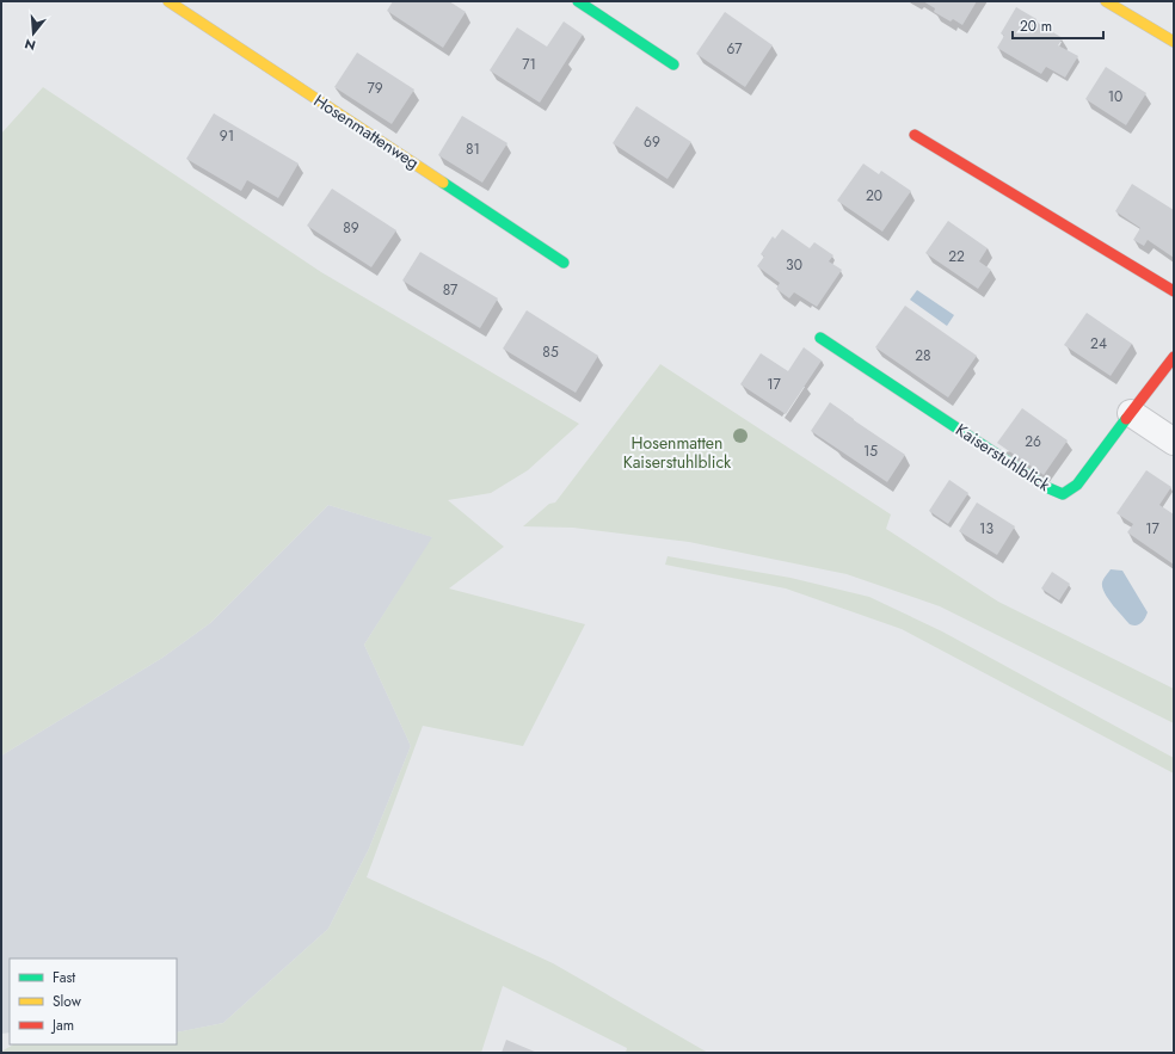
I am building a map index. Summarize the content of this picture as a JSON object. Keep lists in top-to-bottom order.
{
  "streets": {
    "street": ["Hosenmattenweg", "Kaiserstuhlblick"]
  },
  "parks": ["Hosenmatten Kaiserstuhlblick"],
  "house_numbers": [
    "67",
    "71",
    "79",
    "10",
    "91",
    "69",
    "81",
    "20",
    "89",
    "22",
    "30",
    "87",
    "24",
    "85",
    "28",
    "17",
    "26",
    "15",
    "13",
    "17"
  ],
  "legend": ["Fast", "Slow", "Jam"],
  "scale_bar": "20 m",
  "north": "bottom"
}
